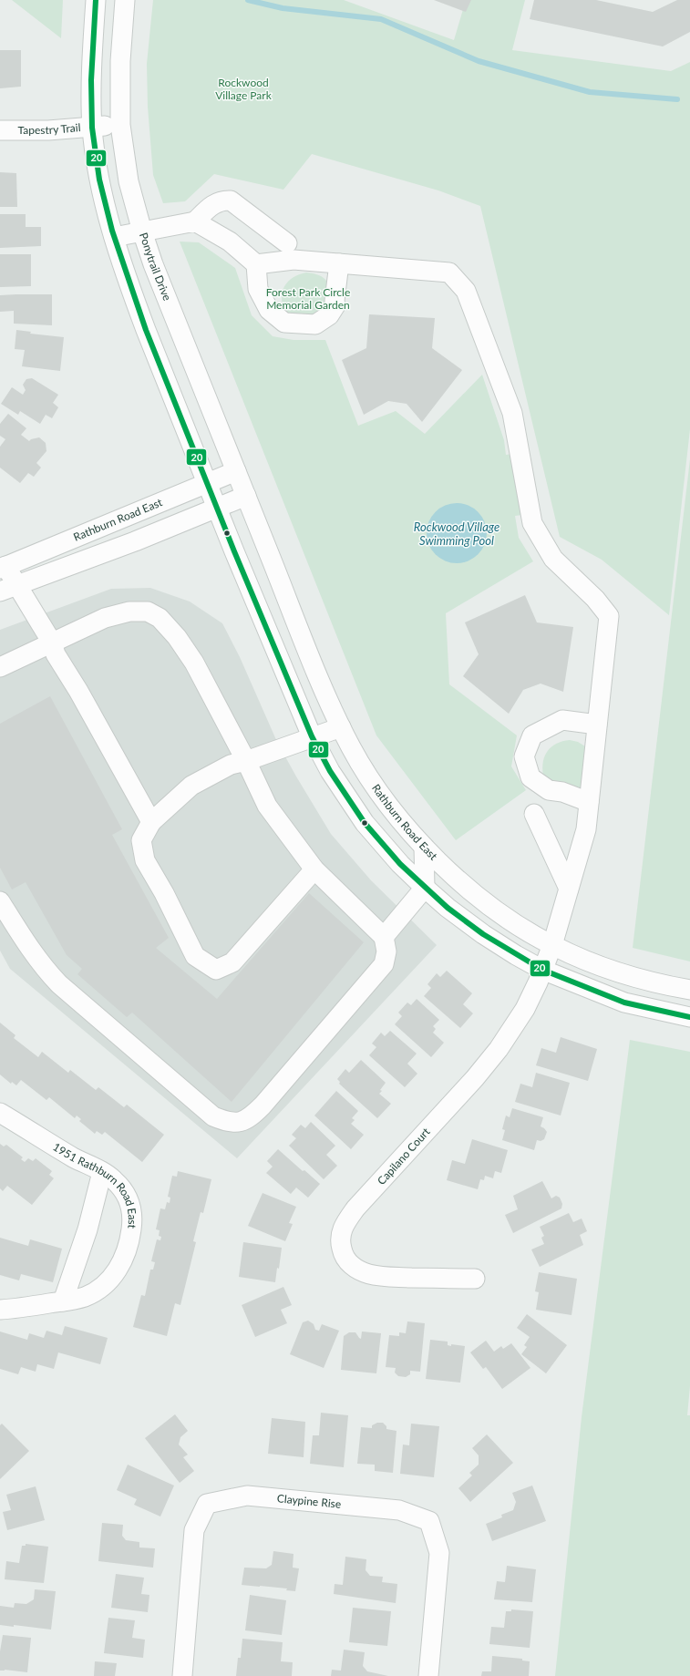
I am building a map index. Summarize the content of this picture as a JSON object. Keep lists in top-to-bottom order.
{
  "streets": {
    "street": [
      "Tapestry Trail",
      "Ponytrail Drive",
      "Rathburn Road East",
      "Capilano Court",
      "1951 Rathburn Road East",
      "Claypine Rise"
    ]
  },
  "crossings": [
    ["Tapestry Trail", "Ponytrail Drive"],
    ["Ponytrail Drive", "Rathburn Road East"],
    ["Rathburn Road East", "Capilano Court"]
  ],
  "water": ["Rockwood Village Swimming Pool"],
  "parks": ["Rockwood Village Park", "Forest Park Circle Memorial Garden"],
  "lines": ["transit line 20"]
}
